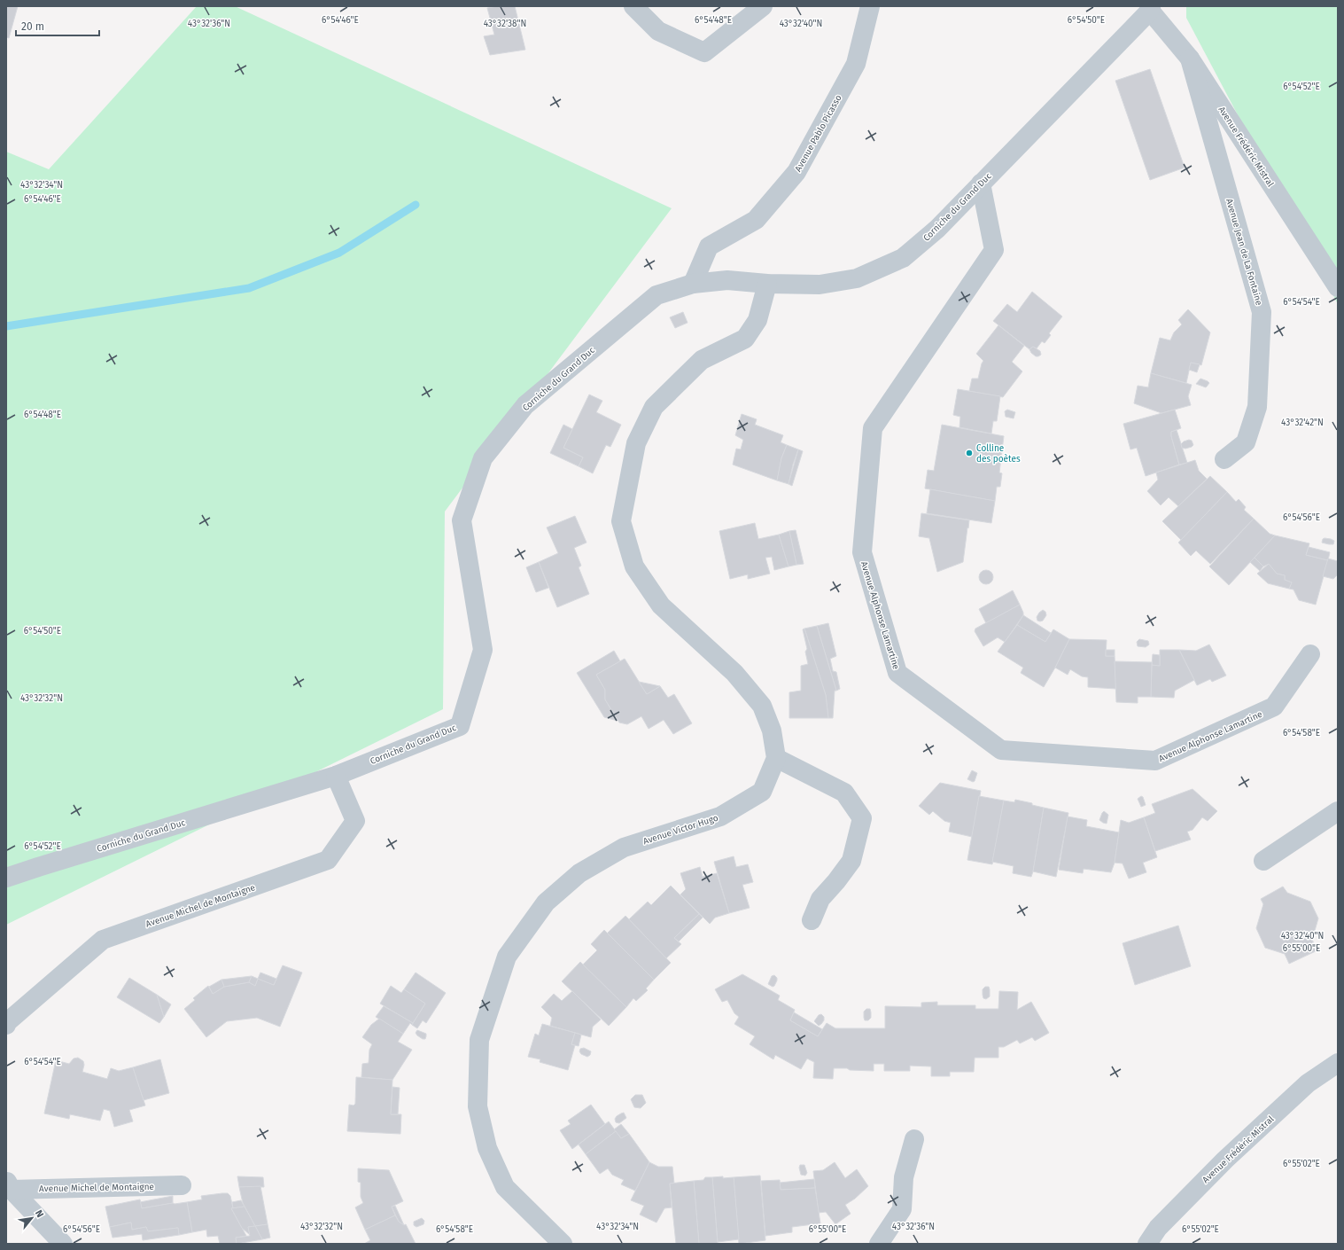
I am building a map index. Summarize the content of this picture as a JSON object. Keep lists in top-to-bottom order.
{
  "streets": {
    "street": [
      "Avenue Pablo Picasso",
      "Avenue Frédéric Mistral",
      "Corniche du Grand Duc",
      "Avenue Jean de La Fontaine",
      "Avenue Alphonse Lamartine",
      "Avenue Victor Hugo",
      "Avenue Michel de Montaigne"
    ]
  },
  "crossings": [
    ["Avenue Pablo Picasso", "Corniche du Grand Duc"],
    ["Avenue Frédéric Mistral", "Corniche du Grand Duc"],
    ["Avenue Frédéric Mistral", "Avenue Jean de La Fontaine"],
    ["Corniche du Grand Duc", "Avenue Alphonse Lamartine"],
    ["Corniche du Grand Duc", "Avenue Michel de Montaigne"]
  ],
  "places": ["Colline des poètes"],
  "scale_bar": "20 m",
  "north": "top right",
  "coordinates": [
    "6°54'46\"E",
    "6°54'48\"E",
    "6°54'50\"E",
    "43°32'36\"N",
    "43°32'38\"N",
    "43°32'40\"N",
    "6°54'52\"E",
    "43°32'34\"N",
    "6°54'54\"E",
    "43°32'42\"N",
    "6°54'56\"E",
    "43°32'32\"N",
    "6°54'58\"E",
    "6°55'00\"E",
    "6°55'02\"E"
  ]
}
